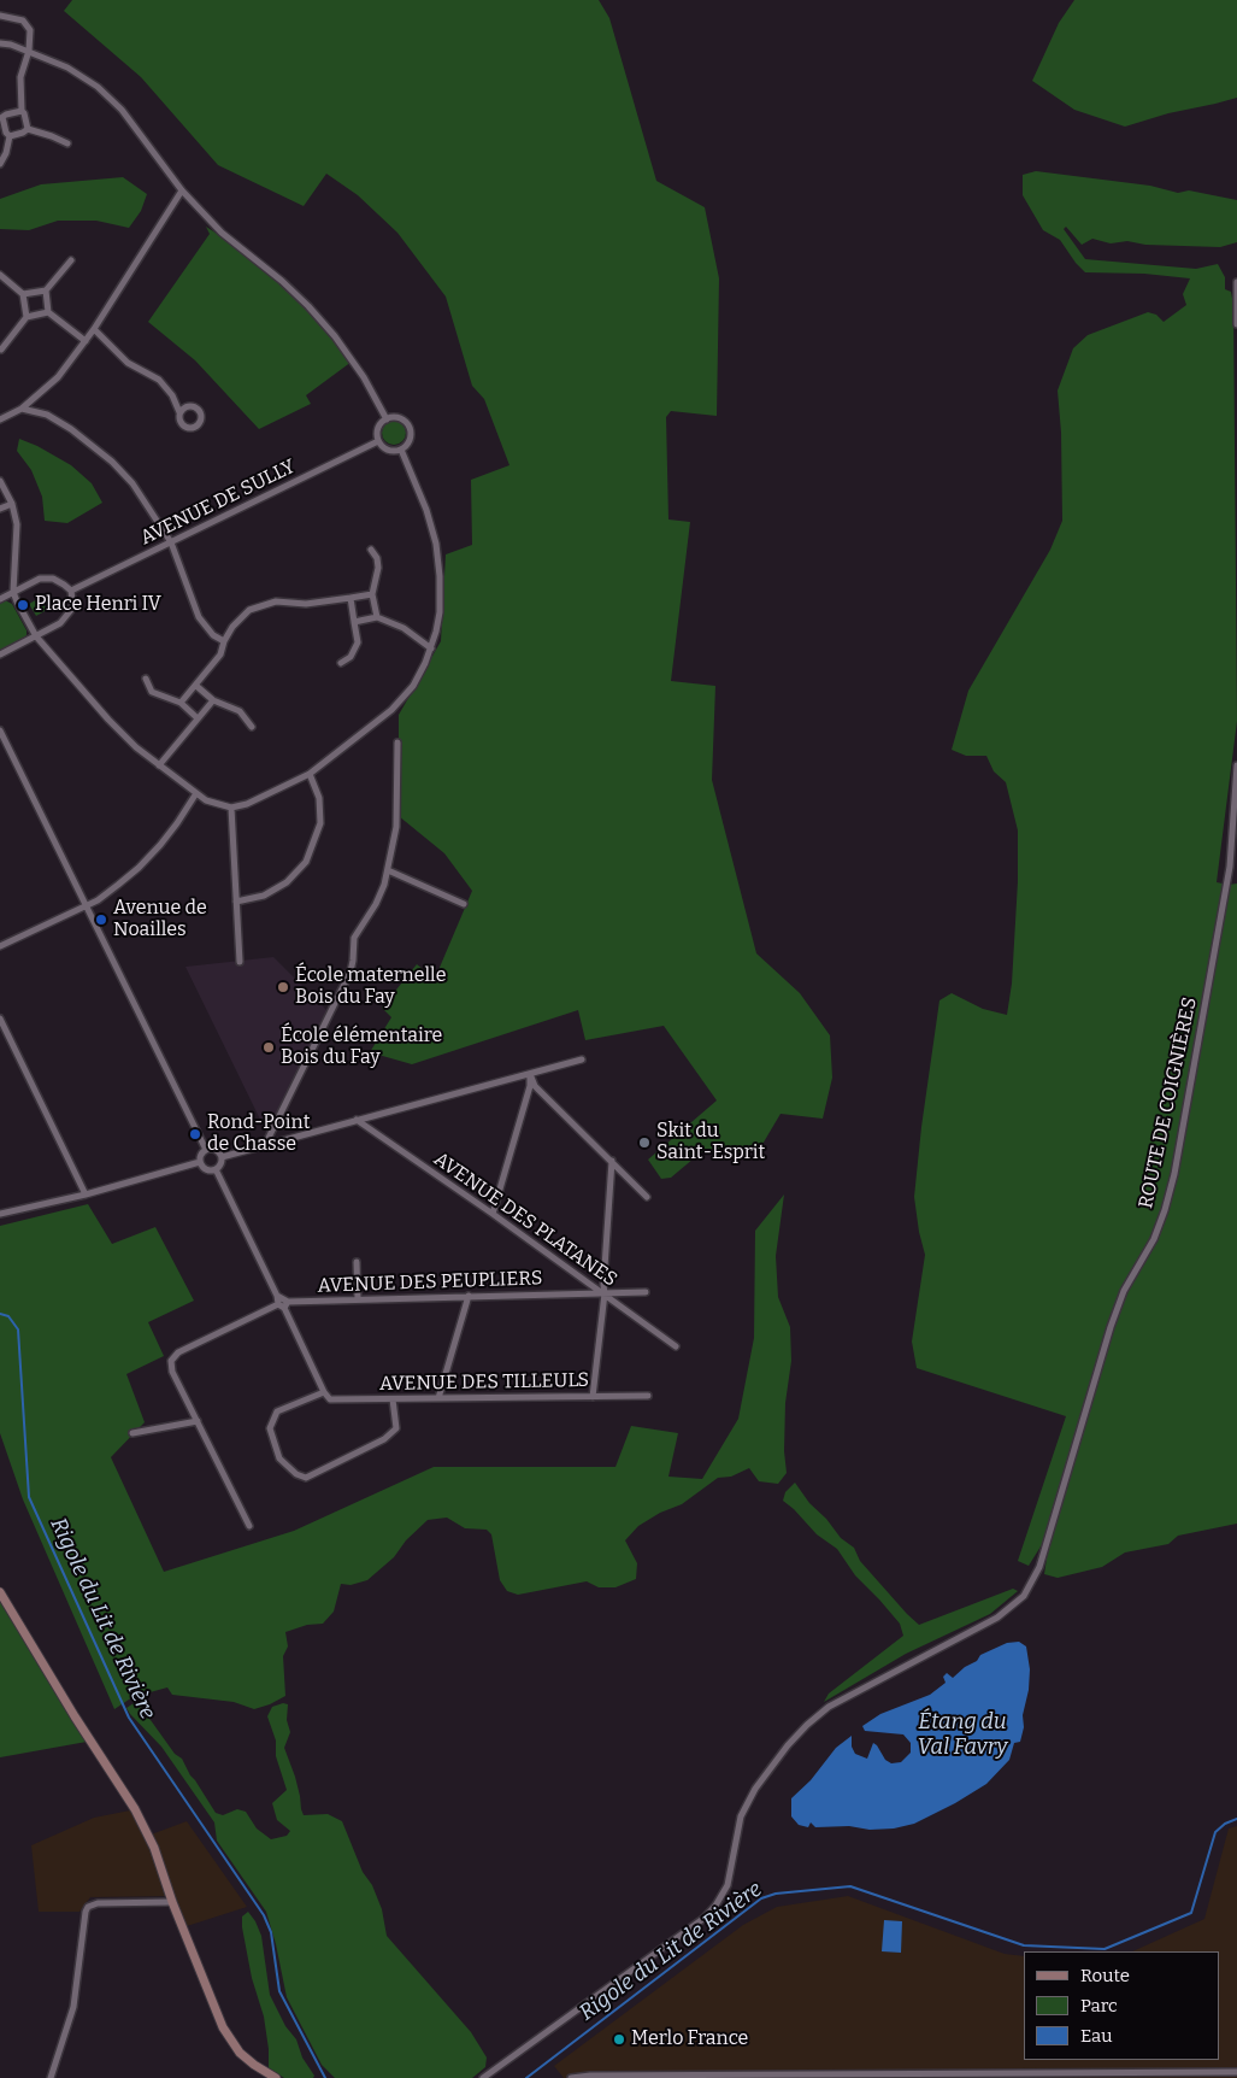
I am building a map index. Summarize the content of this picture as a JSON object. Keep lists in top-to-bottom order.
{
  "streets": {
    "street": [
      "AVENUE DE SULLY",
      "ROUTE DE COIGNIÈRES",
      "AVENUE DES PLATANES",
      "AVENUE DES PEUPLIERS",
      "AVENUE DES TILLEULS"
    ]
  },
  "crossings": [
    ["AVENUE DES PLATANES", "AVENUE DES PEUPLIERS"]
  ],
  "water": ["Rigole du Lit de Rivière", "Étang du Val Favry"],
  "places": [
    "Place Henri IV",
    "Avenue de Noailles",
    "École maternelle Bois du Fay",
    "École élémentaire Bois du Fay",
    "Rond-Point de Chasse",
    "Skit du Saint-Esprit",
    "Merlo France"
  ],
  "legend": ["Route", "Parc", "Eau"]
}
